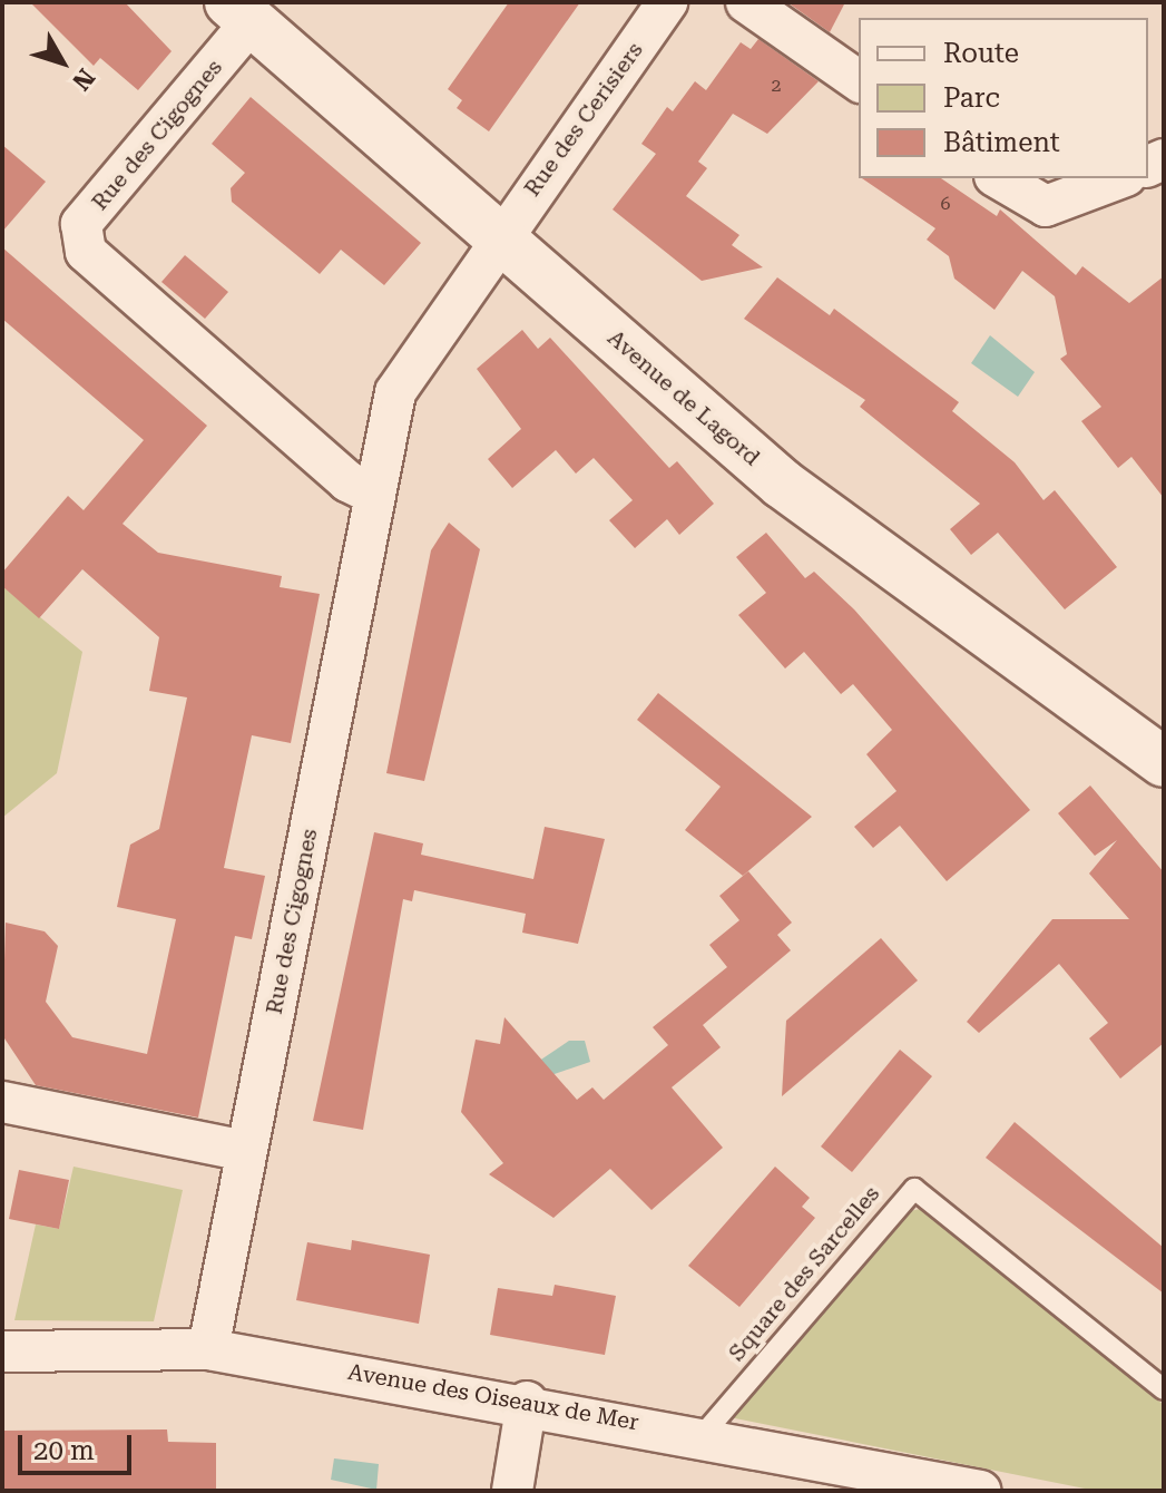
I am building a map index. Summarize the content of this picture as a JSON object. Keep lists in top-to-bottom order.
{
  "streets": {
    "street": [
      "Rue des Cerisiers",
      "Rue des Cigognes",
      "Avenue de Lagord",
      "Avenue des Oiseaux de Mer"
    ],
    "lane": ["Square des Sarcelles"]
  },
  "crossings": [
    ["Rue des Cerisiers", "Rue des Cigognes"],
    ["Rue des Cerisiers", "Avenue de Lagord"],
    ["Rue des Cigognes", "Avenue de Lagord"],
    ["Rue des Cigognes", "Avenue des Oiseaux de Mer"],
    ["Square des Sarcelles", "Avenue des Oiseaux de Mer"]
  ],
  "house_numbers": ["2", "6"],
  "legend": ["Route", "Parc", "Bâtiment"],
  "scale_bar": "20 m",
  "north": "bottom right"
}
